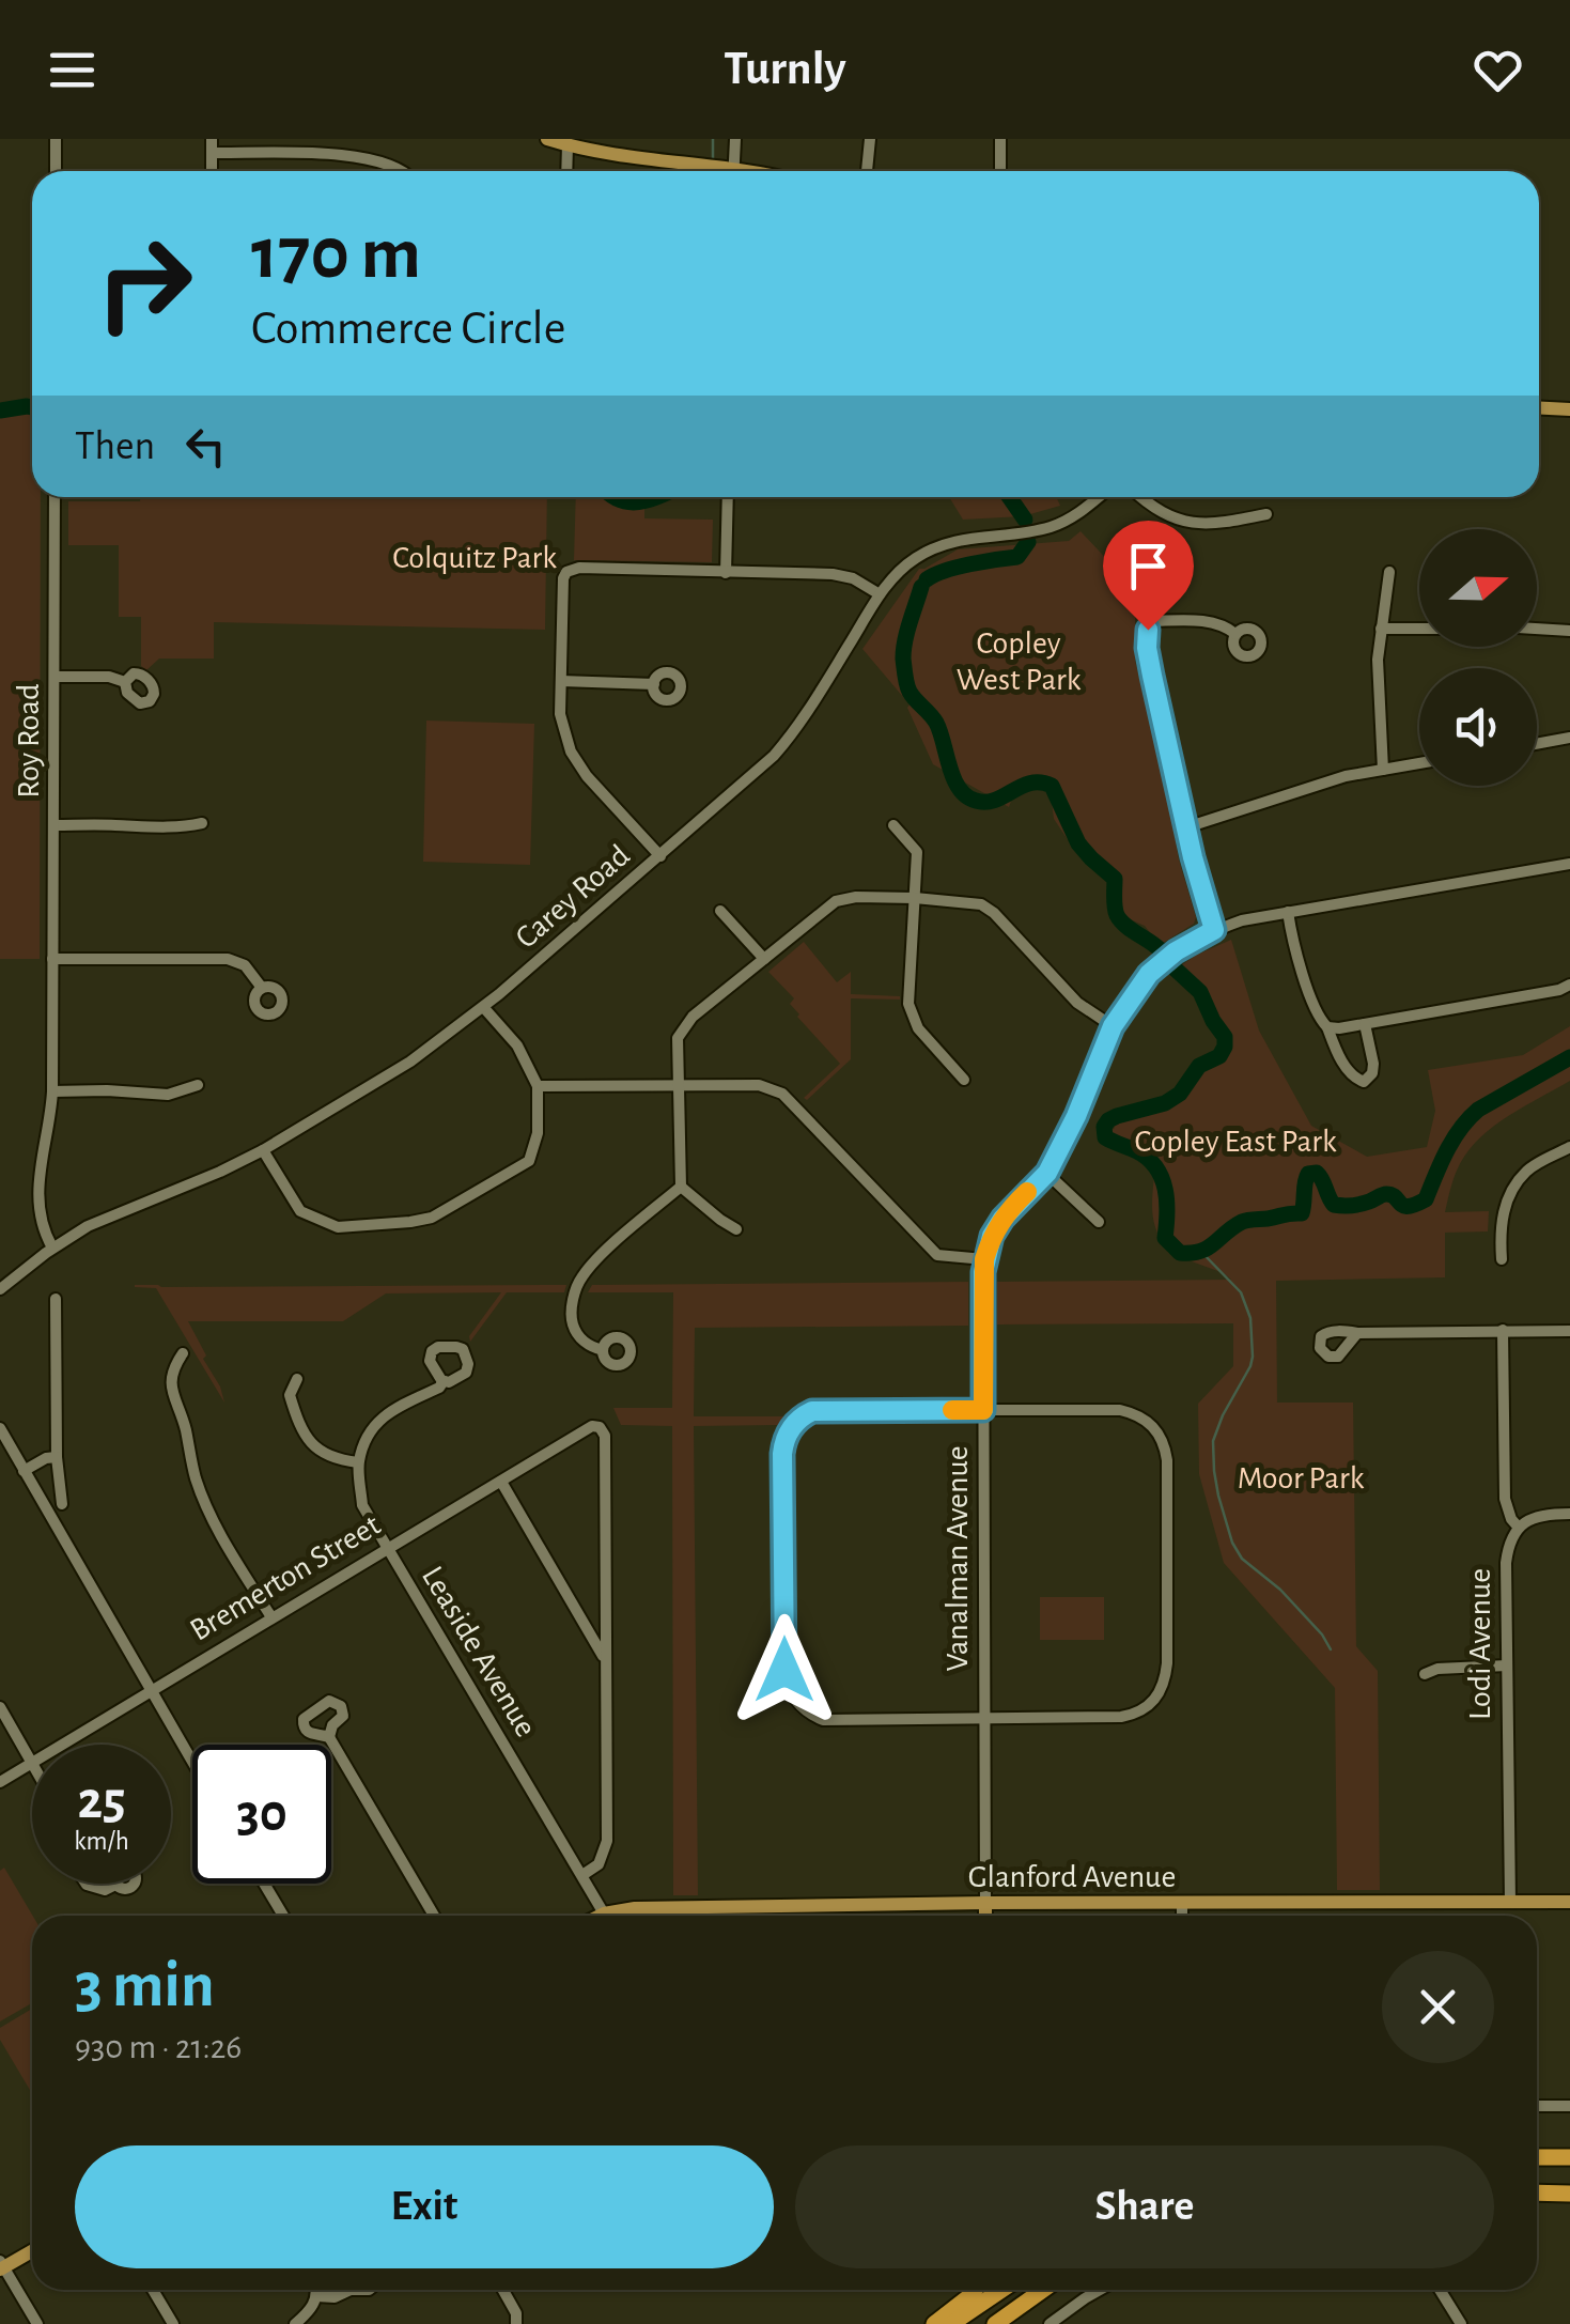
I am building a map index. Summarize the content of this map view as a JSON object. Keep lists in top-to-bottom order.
{
  "streets": {
    "main road": ["Vanalman Avenue", "Glanford Avenue"],
    "street": [
      "Roy Road",
      "Carey Road",
      "Bremerton Street",
      "Lodi Avenue",
      "Leaside Avenue"
    ]
  },
  "crossings": [
    ["Roy Road", "Carey Road"],
    ["Vanalman Avenue", "Glanford Avenue"],
    ["Bremerton Street", "Leaside Avenue"],
    ["Lodi Avenue", "Glanford Avenue"],
    ["Leaside Avenue", "Glanford Avenue"]
  ],
  "parks": [
    "Colquitz Park",
    "Copley West Park",
    "Copley East Park",
    "Moor Park"
  ],
  "north": "right",
  "page": {
    "header": "Turnly",
    "turn": ["170 m", "Commerce Circle"],
    "then": "Then",
    "speed": "25 km/h",
    "limit": "30",
    "heading": ["3 min", "930 m · 21:26"],
    "buttons": ["Exit", "Share"]
  }
}
